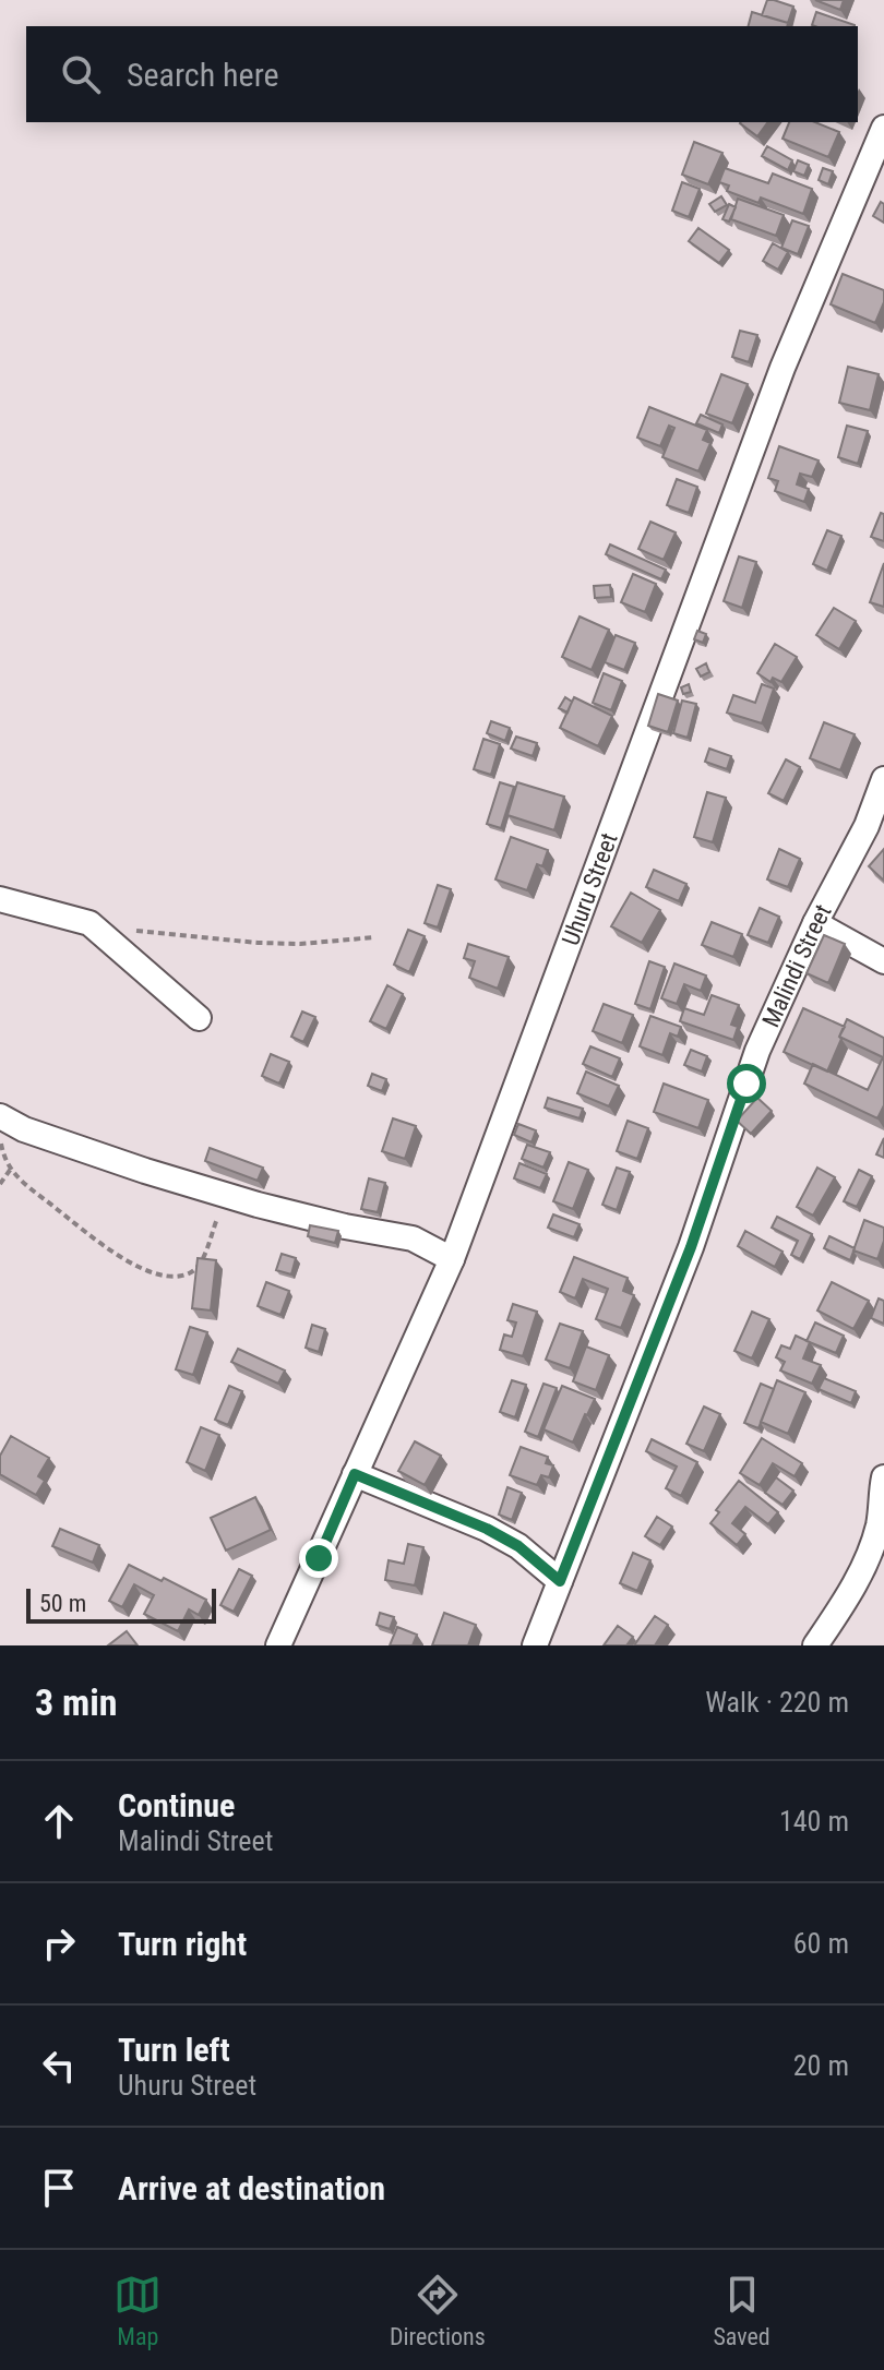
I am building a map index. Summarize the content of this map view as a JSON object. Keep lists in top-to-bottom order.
{
  "streets": {
    "street": ["Uhuru Street", "Malindi Street"]
  },
  "scale_bar": "50 m",
  "page": {
    "search": "Search here",
    "scale": "50 m",
    "heading": ["3 min", "Walk · 220 m"],
    "list": [
      ["Continue", "Malindi Street", "140 m"],
      ["Turn right", "60 m"],
      ["Turn left", "Uhuru Street", "20 m"],
      "Arrive at destination"
    ],
    "nav": ["Map", "Directions", "Saved"]
  }
}
